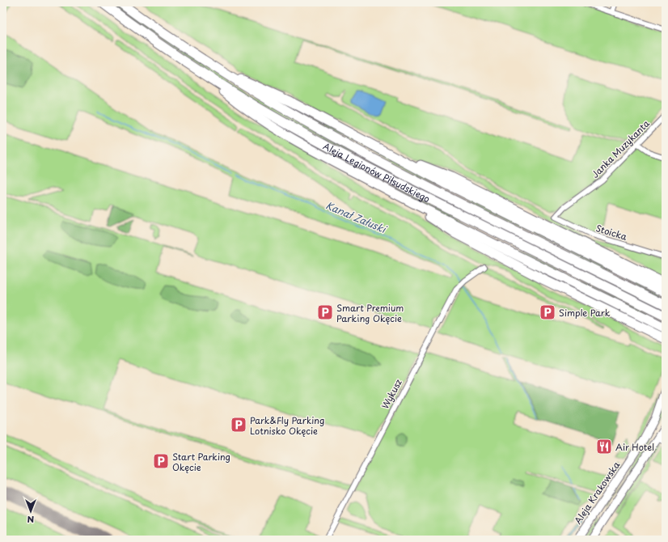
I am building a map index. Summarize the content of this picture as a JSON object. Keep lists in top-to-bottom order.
{
  "streets": {
    "highway": ["Aleja Legionów Piłsudskiego"],
    "main road": ["Aleja Krakowska"],
    "street": ["Janka Muzykanta", "Stoicka", "Wykusz"]
  },
  "crossings": [
    ["Janka Muzykanta", "Stoicka"]
  ],
  "water": ["Kanał Załuski"],
  "places": {
    "parking": [
      "Smart Premium Parking Okęcie",
      "Simple Park",
      "Park&Fly Parking Lotnisko Okęcie",
      "Start Parking Okęcie"
    ],
    "restaurant": ["Air Hotel"]
  },
  "north": "bottom"
}
